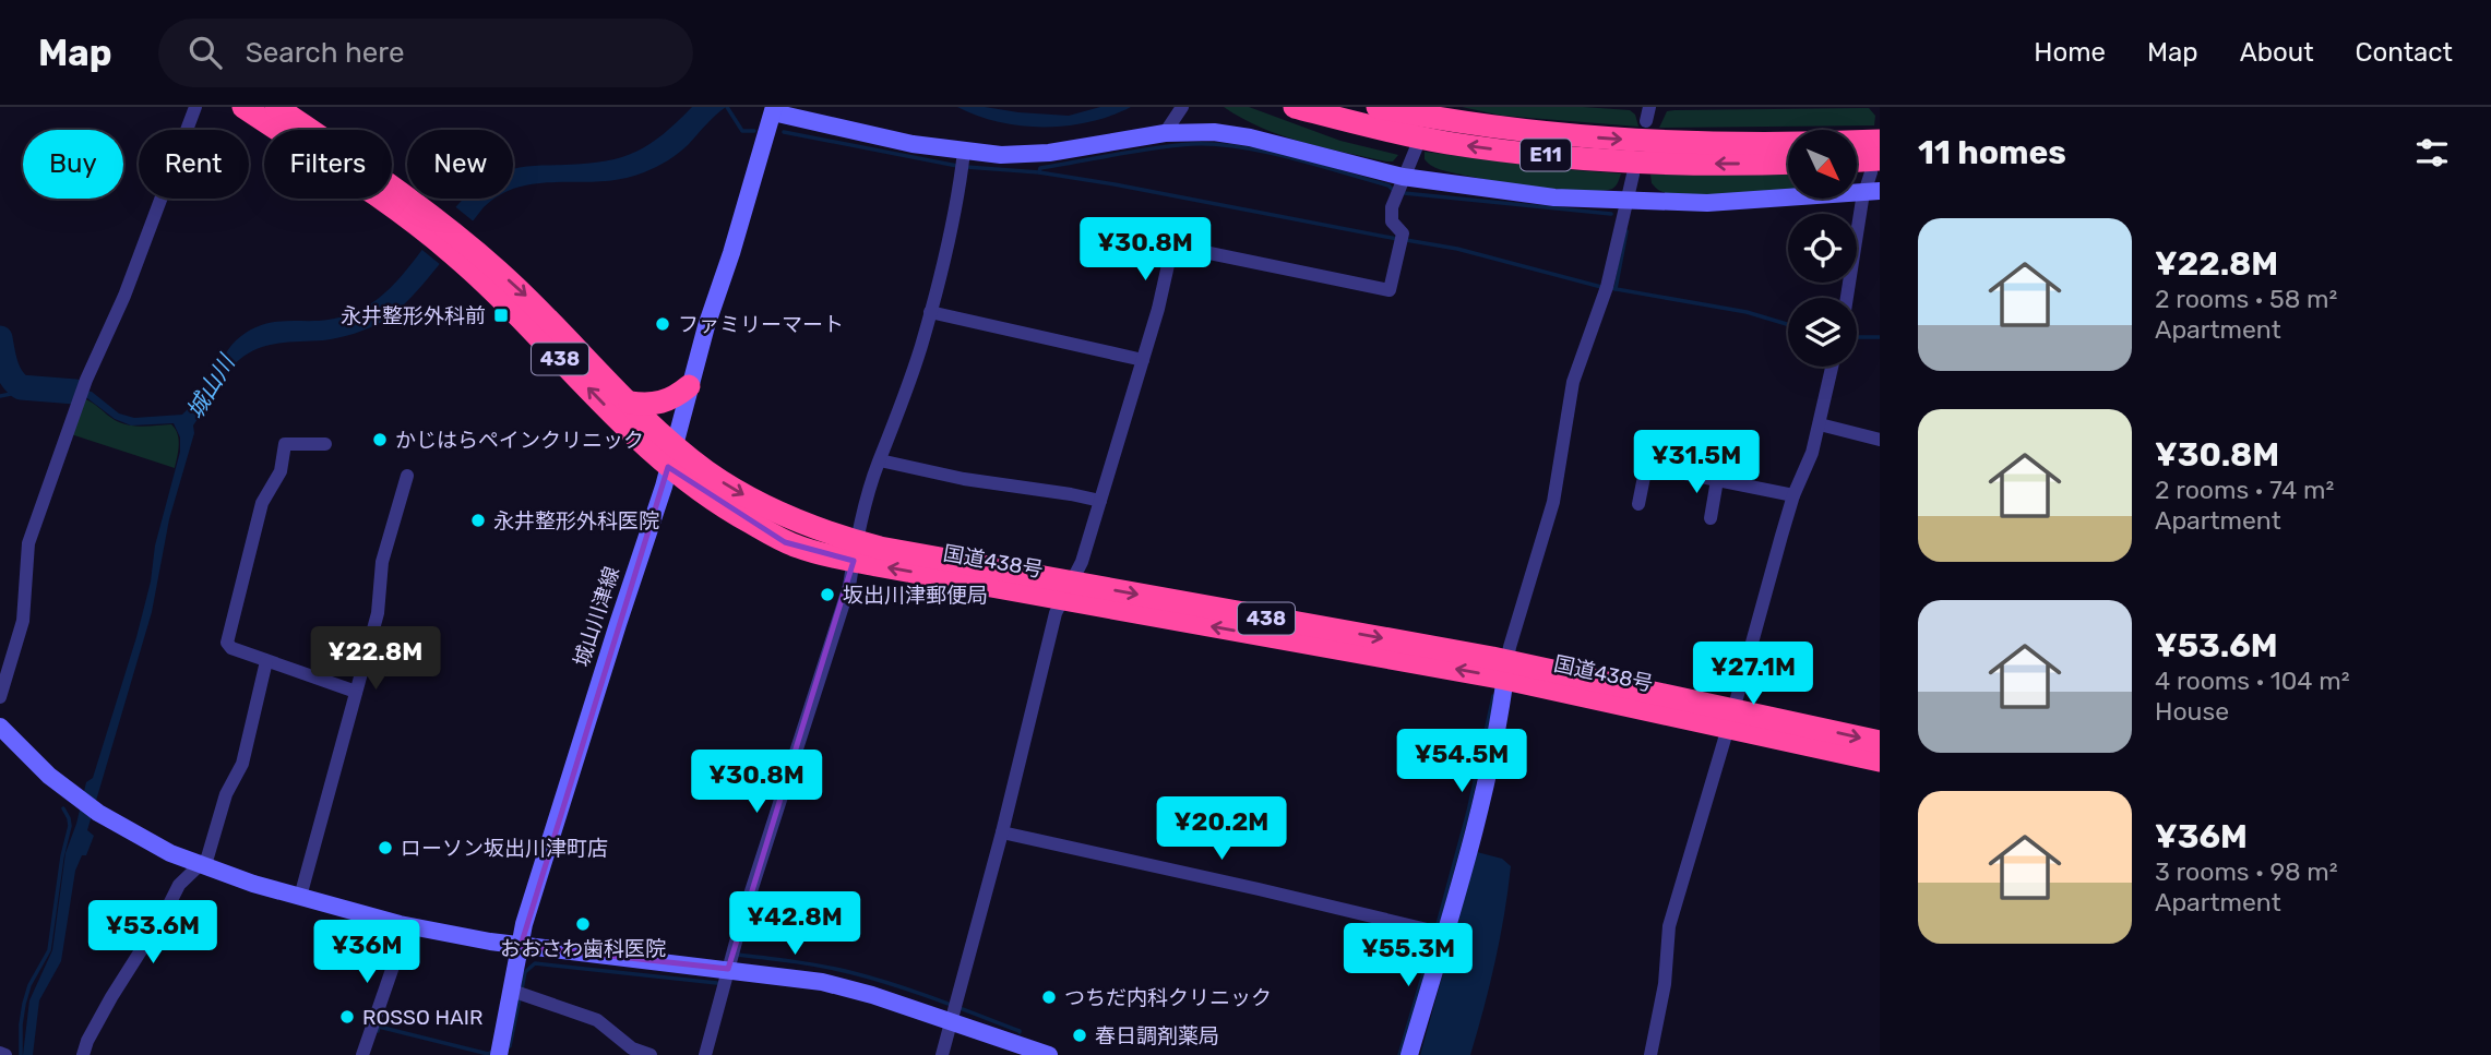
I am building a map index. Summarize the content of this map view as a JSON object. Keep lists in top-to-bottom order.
{
  "streets": {
    "highway": ["E11", "438", "国道438号"],
    "street": ["城山川津線"]
  },
  "crossings": [
    ["国道438号", "城山川津線"]
  ],
  "water": ["城山川"],
  "places": {
    "transit": ["永井整形外科前"],
    "other": [
      "ファミリーマート",
      "かじはらペインクリニック",
      "永井整形外科医院",
      "坂出川津郵便局",
      "ローソン坂出川津町店",
      "おおさわ歯科医院",
      "つちだ内科クリニック",
      "ROSSO HAIR",
      "春日調剤薬局"
    ]
  },
  "north": "bottom right",
  "page": {
    "header": "Map",
    "search": "Search here",
    "nav": [
      "Home",
      "Map",
      "About",
      "Contact"
    ],
    "heading": "11 homes",
    "chip": [
      "Buy",
      "Rent",
      "Filters",
      "New"
    ],
    "list": [
      {
        "name": "¥22.8M",
        "note": "2 rooms · 58 m² · Apartment"
      },
      {
        "name": "¥30.8M",
        "note": "2 rooms · 74 m² · Apartment"
      },
      {
        "name": "¥53.6M",
        "note": "4 rooms · 104 m² · House"
      },
      {
        "name": "¥36M",
        "note": "3 rooms · 98 m² · Apartment"
      }
    ],
    "price": [
      "¥30.8M",
      "¥31.5M",
      "¥22.8M",
      "¥27.1M",
      "¥54.5M",
      "¥30.8M",
      "¥20.2M",
      "¥42.8M",
      "¥53.6M",
      "¥36M",
      "¥55.3M"
    ]
  }
}
